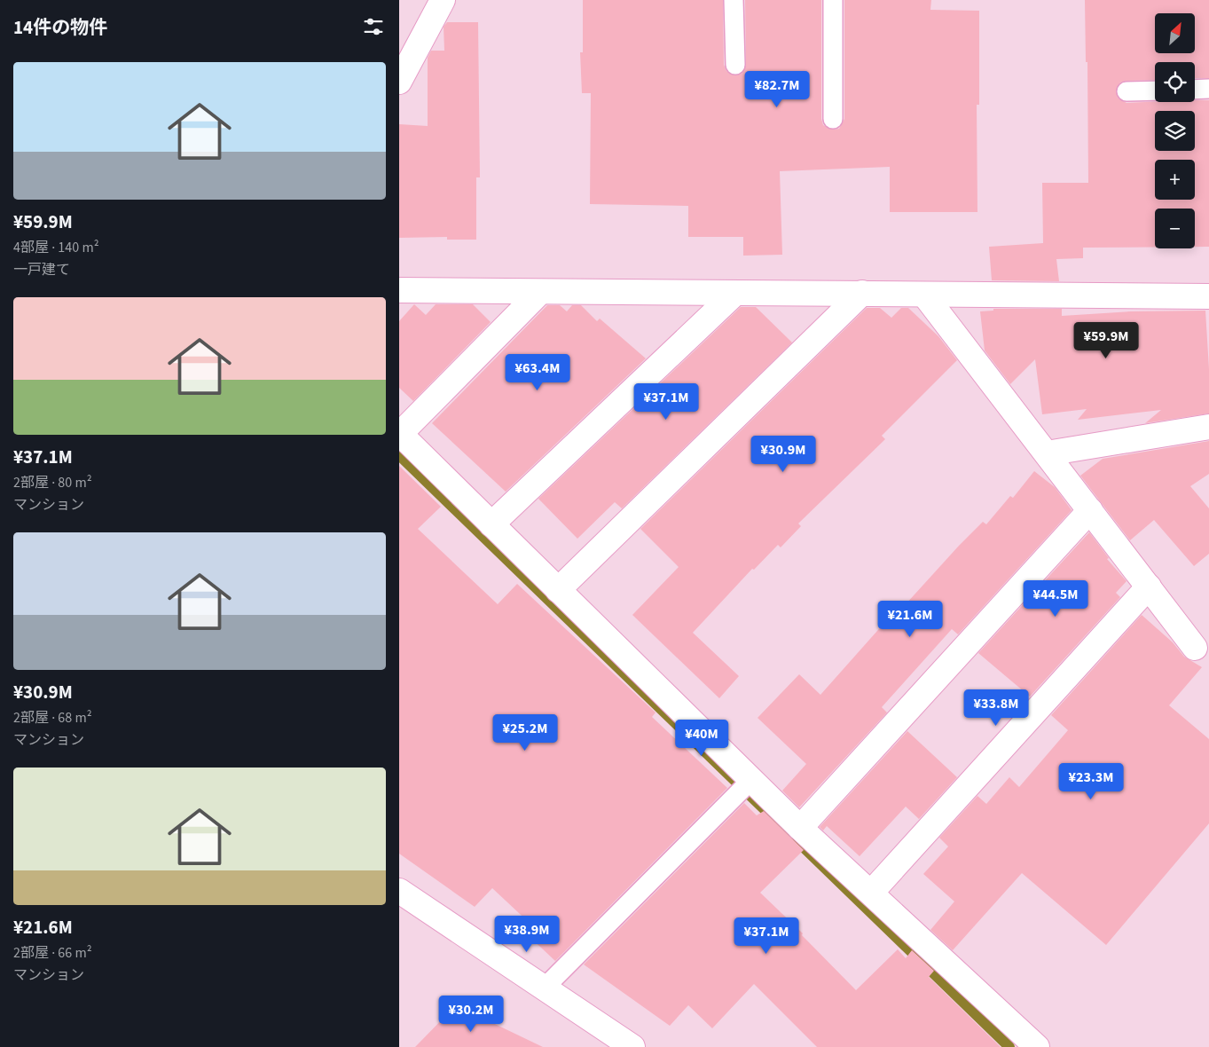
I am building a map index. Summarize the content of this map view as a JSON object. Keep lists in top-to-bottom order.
{
  "north": "top right",
  "page": {
    "heading": "14件の物件",
    "map_buttons": ["+", "−"],
    "list": [
      {
        "name": "¥59.9M",
        "note": "4部屋 · 140 m² · 一戸建て"
      },
      {
        "name": "¥37.1M",
        "note": "2部屋 · 80 m² · マンション"
      },
      {
        "name": "¥30.9M",
        "note": "2部屋 · 68 m² · マンション"
      },
      {
        "name": "¥21.6M",
        "note": "2部屋 · 66 m² · マンション"
      }
    ],
    "price": [
      "¥82.7M",
      "¥59.9M",
      "¥63.4M",
      "¥37.1M",
      "¥30.9M",
      "¥44.5M",
      "¥21.6M",
      "¥33.8M",
      "¥25.2M",
      "¥40M",
      "¥23.3M",
      "¥38.9M",
      "¥37.1M",
      "¥30.2M"
    ]
  }
}
